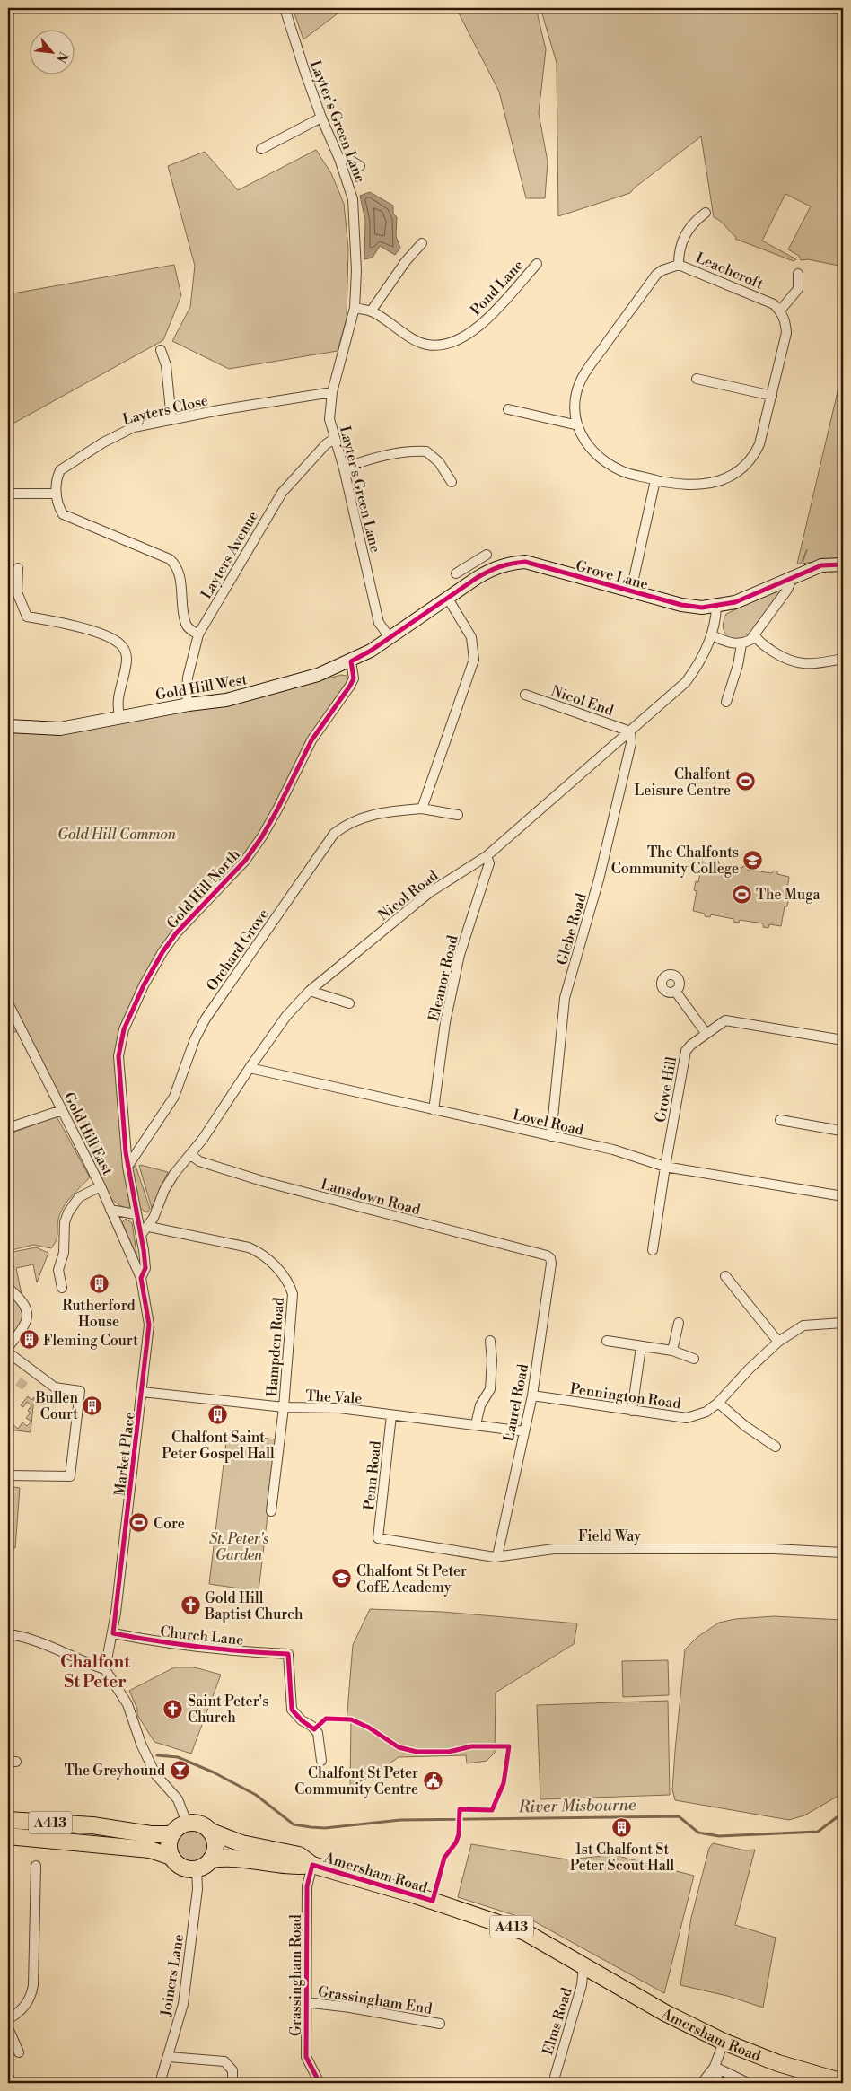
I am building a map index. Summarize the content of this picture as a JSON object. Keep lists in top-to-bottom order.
{
  "streets": {
    "highway": ["A413", "Amersham Road"],
    "street": [
      "Layter's Green Lane",
      "Leachcroft",
      "Pond Lane",
      "Layters Close",
      "Layters Avenue",
      "Grove Lane",
      "Gold Hill West",
      "Nicol End",
      "Gold Hill North",
      "Nicol Road",
      "Glebe Road",
      "Orchard Grove",
      "Eleanor Road",
      "Grove Hill",
      "Lovel Road",
      "Gold Hill East",
      "Lansdown Road",
      "Hampden Road",
      "Pennington Road",
      "The Vale",
      "Laurel Road",
      "Market Place",
      "Penn Road",
      "Field Way",
      "Church Lane",
      "Joiners Lane",
      "Grassingham Road",
      "Grassingham End",
      "Elms Road"
    ]
  },
  "crossings": [
    ["Layter's Green Lane", "Pond Lane"],
    ["Layter's Green Lane", "Layters Close"],
    ["Layter's Green Lane", "Layters Avenue"],
    ["Layter's Green Lane", "Grove Lane"],
    ["Layter's Green Lane", "Gold Hill West"],
    ["Layters Close", "Layters Avenue"],
    ["Layters Avenue", "Gold Hill West"],
    ["Grove Lane", "Gold Hill West"],
    ["Grove Lane", "Nicol Road"],
    ["Gold Hill West", "Gold Hill North"],
    ["Nicol End", "Nicol Road"],
    ["Nicol End", "Glebe Road"],
    ["Gold Hill North", "Nicol Road"],
    ["Gold Hill North", "Orchard Grove"],
    ["Gold Hill North", "Gold Hill East"],
    ["Gold Hill North", "Market Place"],
    ["Nicol Road", "Glebe Road"],
    ["Nicol Road", "Eleanor Road"],
    ["Nicol Road", "Lovel Road"],
    ["Nicol Road", "Lansdown Road"],
    ["Nicol Road", "Hampden Road"],
    ["Glebe Road", "Lovel Road"],
    ["Eleanor Road", "Lovel Road"],
    ["Grove Hill", "Lovel Road"],
    ["Gold Hill East", "Market Place"],
    ["Lansdown Road", "Laurel Road"],
    ["Hampden Road", "The Vale"],
    ["Pennington Road", "Laurel Road"],
    ["The Vale", "Laurel Road"],
    ["The Vale", "Market Place"],
    ["The Vale", "Penn Road"],
    ["Laurel Road", "Field Way"],
    ["Market Place", "Church Lane"],
    ["Penn Road", "Field Way"],
    ["A413", "Amersham Road"],
    ["A413", "Joiners Lane"],
    ["Amersham Road", "Joiners Lane"],
    ["Amersham Road", "Grassingham Road"],
    ["Amersham Road", "Elms Road"],
    ["Grassingham Road", "Grassingham End"]
  ],
  "districts": ["Chalfont St Peter"],
  "water": ["River Misbourne"],
  "parks": ["Gold Hill Common", "St. Peter's Garden"],
  "places": {
    "sports": ["Chalfont Leisure Centre", "The Muga", "Core"],
    "school or university": ["The Chalfonts Community College", "Chalfont St Peter CofE Academy"],
    "building": [
      "Rutherford House",
      "Fleming Court",
      "Bullen Court",
      "Chalfont Saint Peter Gospel Hall",
      "1st Chalfont St Peter Scout Hall"
    ],
    "church": ["Gold Hill Baptist Church", "Saint Peter's Church"],
    "bar": ["The Greyhound"],
    "public building": ["Chalfont St Peter Community Centre"]
  },
  "north": "bottom right"
}
